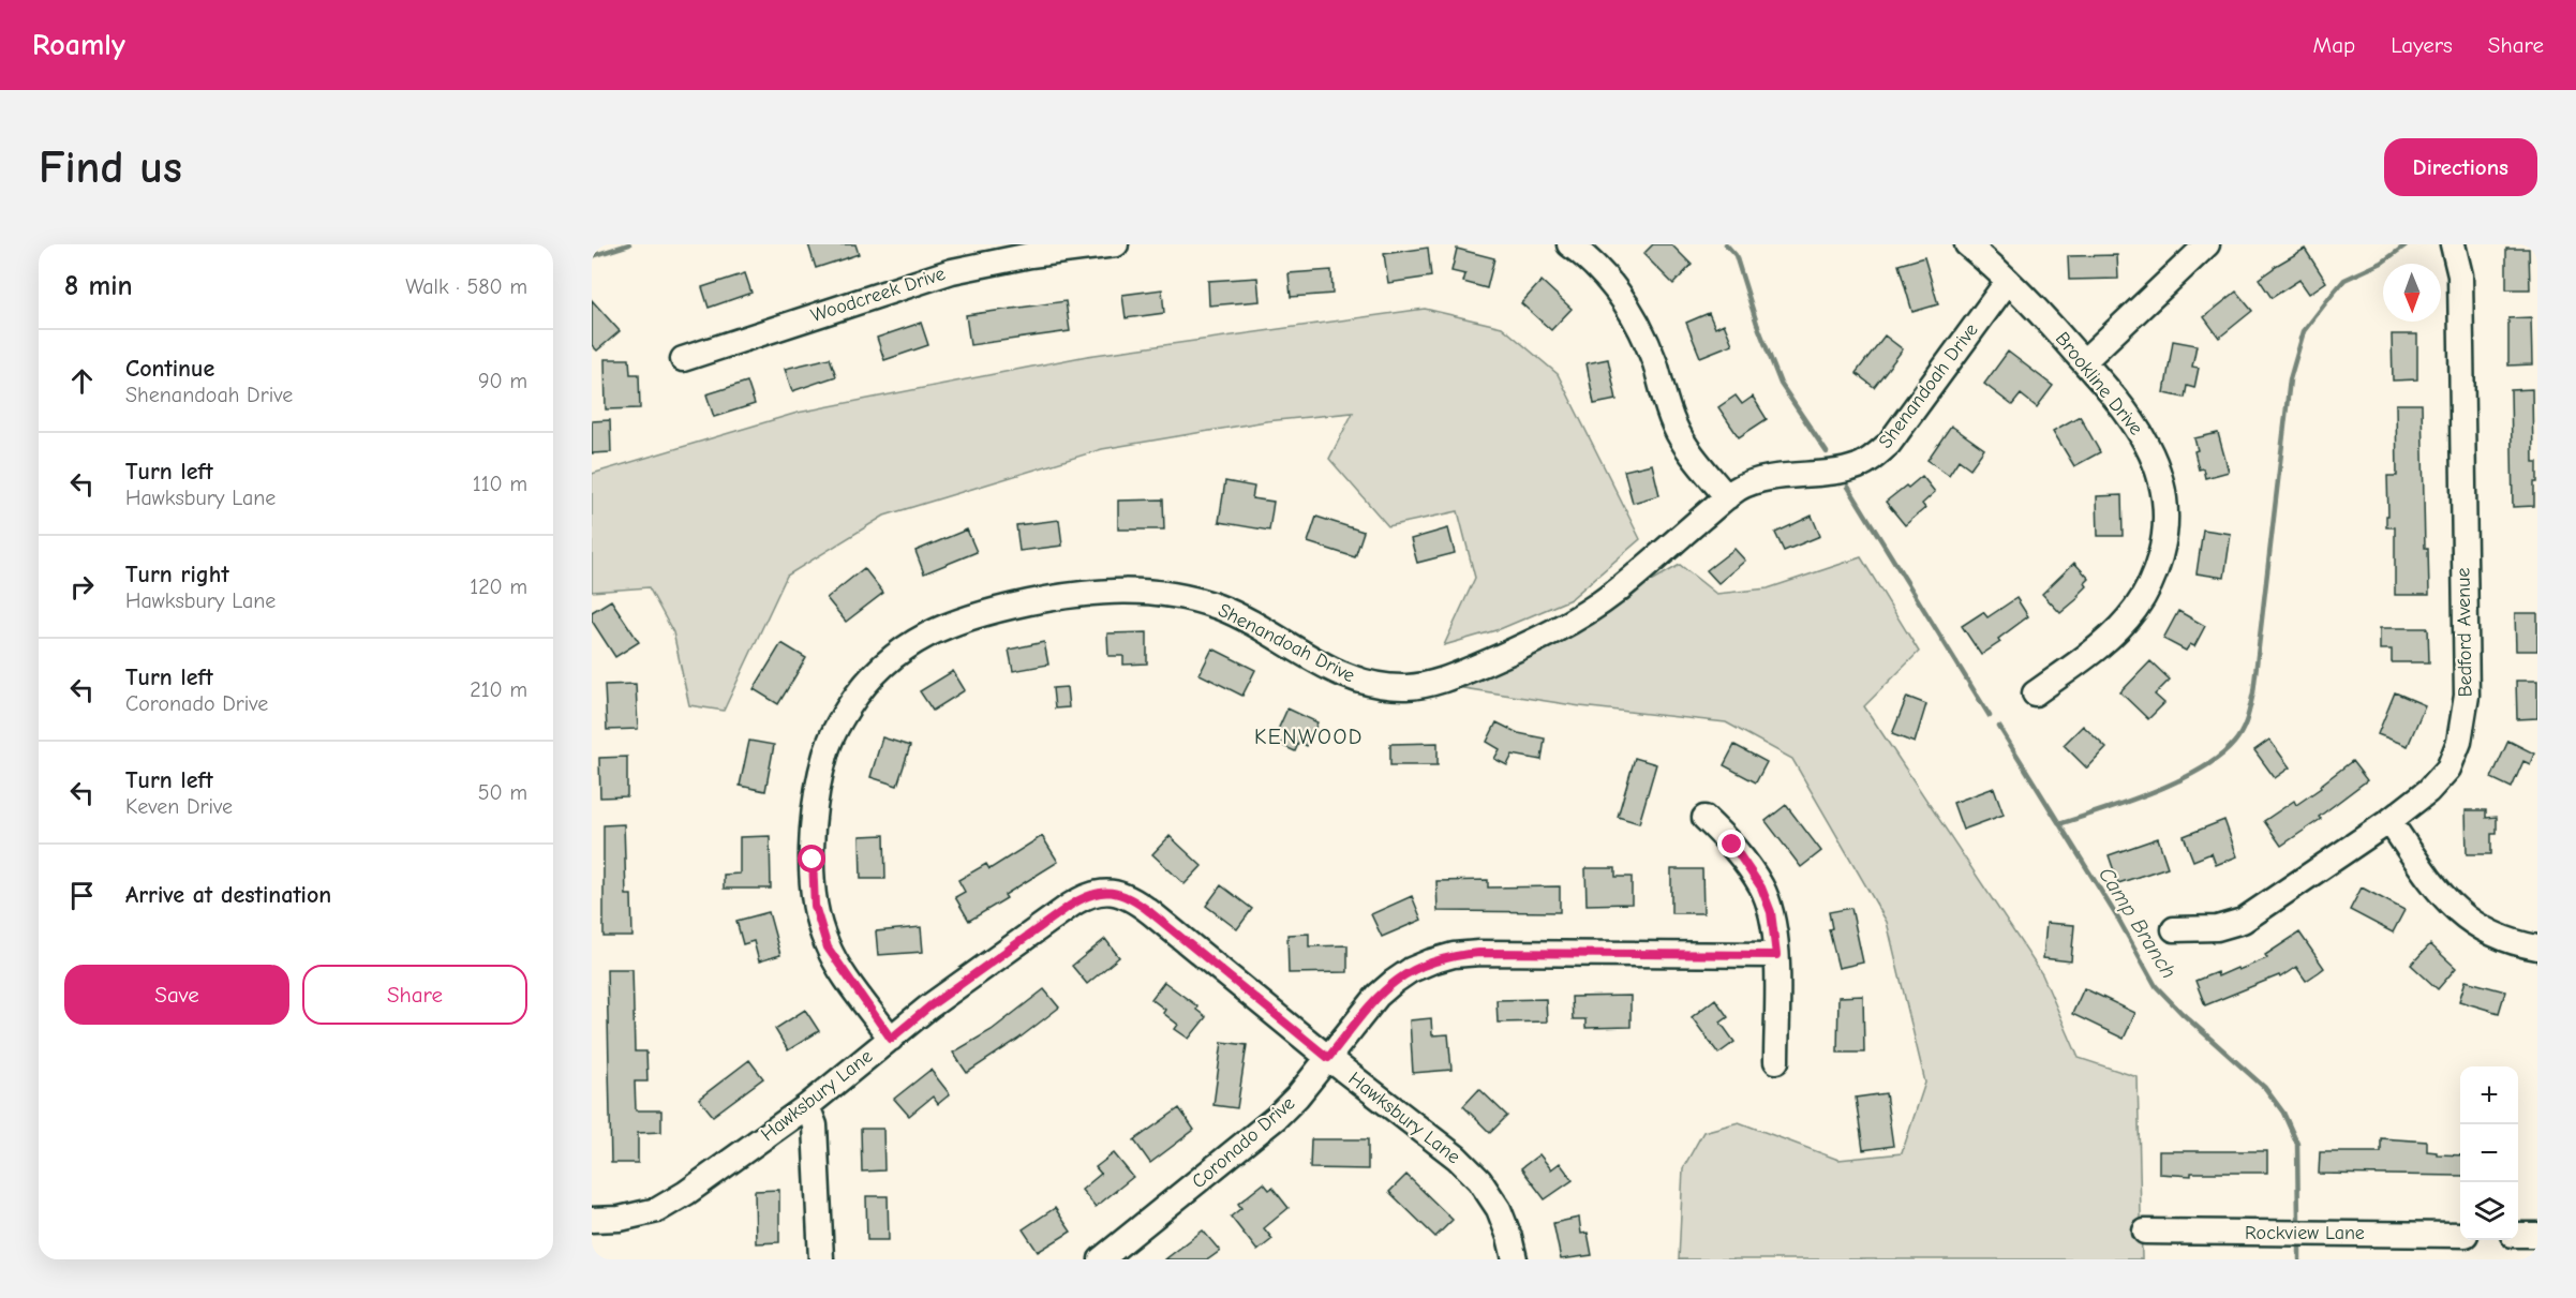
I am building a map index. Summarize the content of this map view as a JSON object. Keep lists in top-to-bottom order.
{
  "streets": {
    "street": [
      "Woodcreek Drive",
      "Brookline Drive",
      "Shenandoah Drive",
      "Bedford Avenue",
      "Hawksbury Lane",
      "Coronado Drive",
      "Rockview Lane"
    ]
  },
  "crossings": [
    ["Brookline Drive", "Shenandoah Drive"],
    ["Shenandoah Drive", "Hawksbury Lane"],
    ["Hawksbury Lane", "Coronado Drive"]
  ],
  "districts": ["KENWOOD"],
  "water": ["Camp Branch"],
  "north": "bottom",
  "page": {
    "header": "Roamly",
    "nav": ["Map", "Layers", "Share"],
    "buttons": [
      "Directions",
      ["Save", "Share"]
    ],
    "title": "Find us",
    "heading": ["8 min", "Walk · 580 m"],
    "list": [
      ["Continue", "Shenandoah Drive", "90 m"],
      ["Turn left", "Hawksbury Lane", "110 m"],
      ["Turn right", "Hawksbury Lane", "120 m"],
      ["Turn left", "Coronado Drive", "210 m"],
      ["Turn left", "Keven Drive", "50 m"],
      "Arrive at destination"
    ],
    "map_buttons": ["+", "−"]
  }
}
